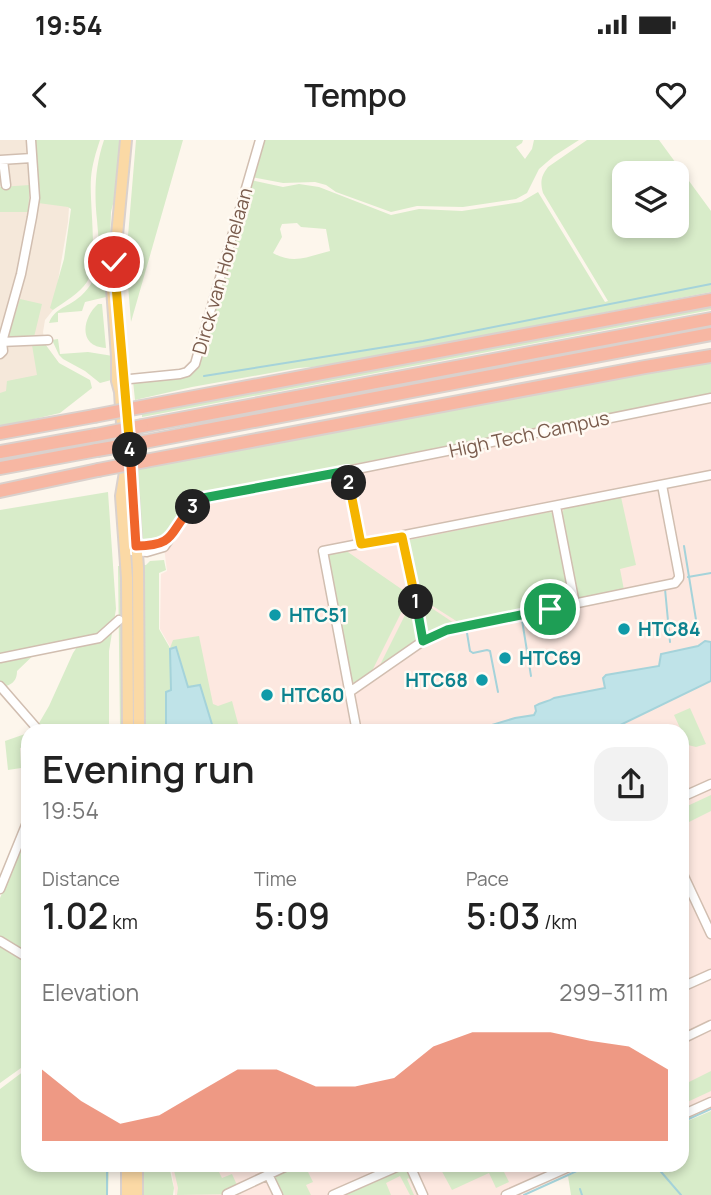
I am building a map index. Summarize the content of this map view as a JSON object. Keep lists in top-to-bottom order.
{
  "streets": {
    "street": ["Dirck van Hornelaan", "High Tech Campus"]
  },
  "places": [
    "HTC51",
    "HTC84",
    "HTC69",
    "HTC68",
    "HTC60"
  ],
  "page": {
    "status": "19:54",
    "header": "Tempo",
    "pins": [
      "4",
      "2",
      "3",
      "1"
    ],
    "heading": ["Evening run", "19:54"],
    "stats": [
      ["Distance", "1.02 km"],
      ["Time", "5:09"],
      ["Pace", "5:03 /km"]
    ],
    "chart": ["Elevation", "299–311 m"]
  }
}
